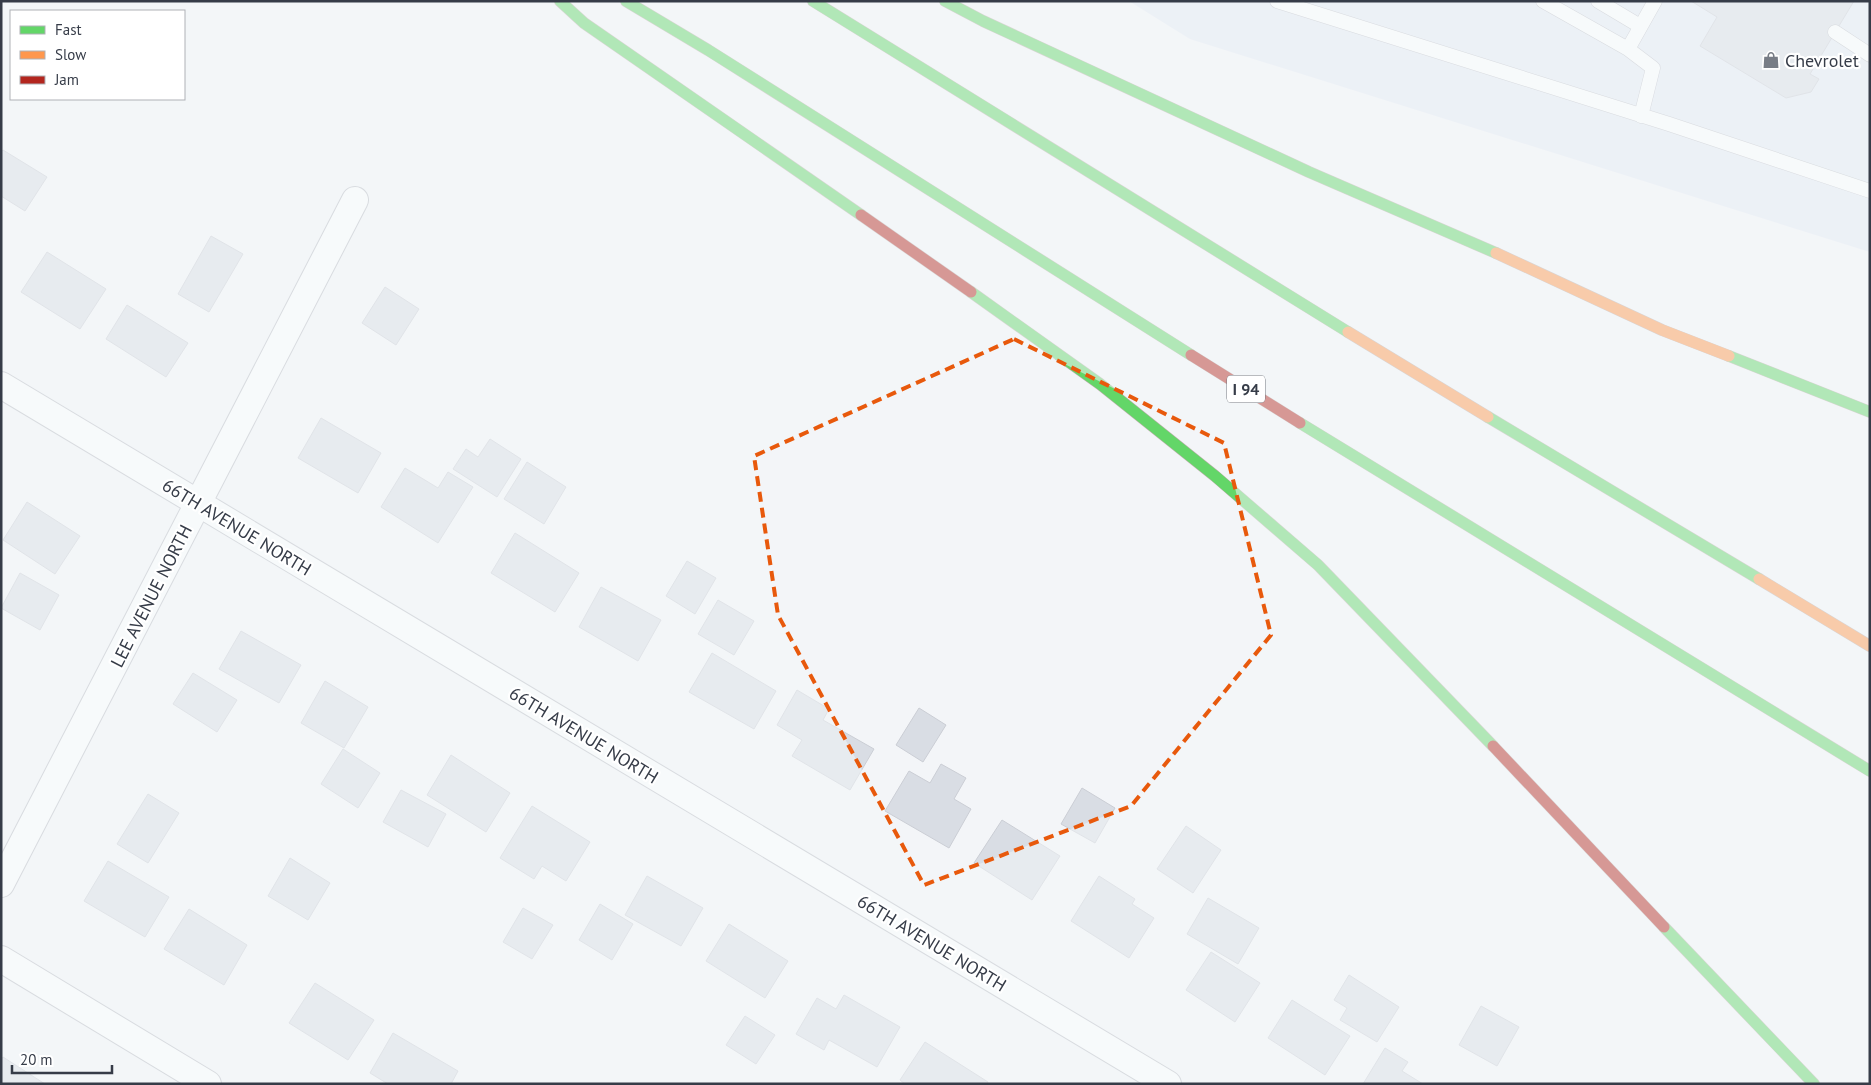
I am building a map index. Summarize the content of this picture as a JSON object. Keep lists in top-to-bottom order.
{
  "streets": {
    "highway": ["I 94"],
    "street": ["66TH AVENUE NORTH", "LEE AVENUE NORTH"]
  },
  "crossings": [
    ["66TH AVENUE NORTH", "LEE AVENUE NORTH"]
  ],
  "places": {
    "shop": ["Chevrolet"]
  },
  "legend": ["Fast", "Slow", "Jam"],
  "scale_bar": "20 m"
}
